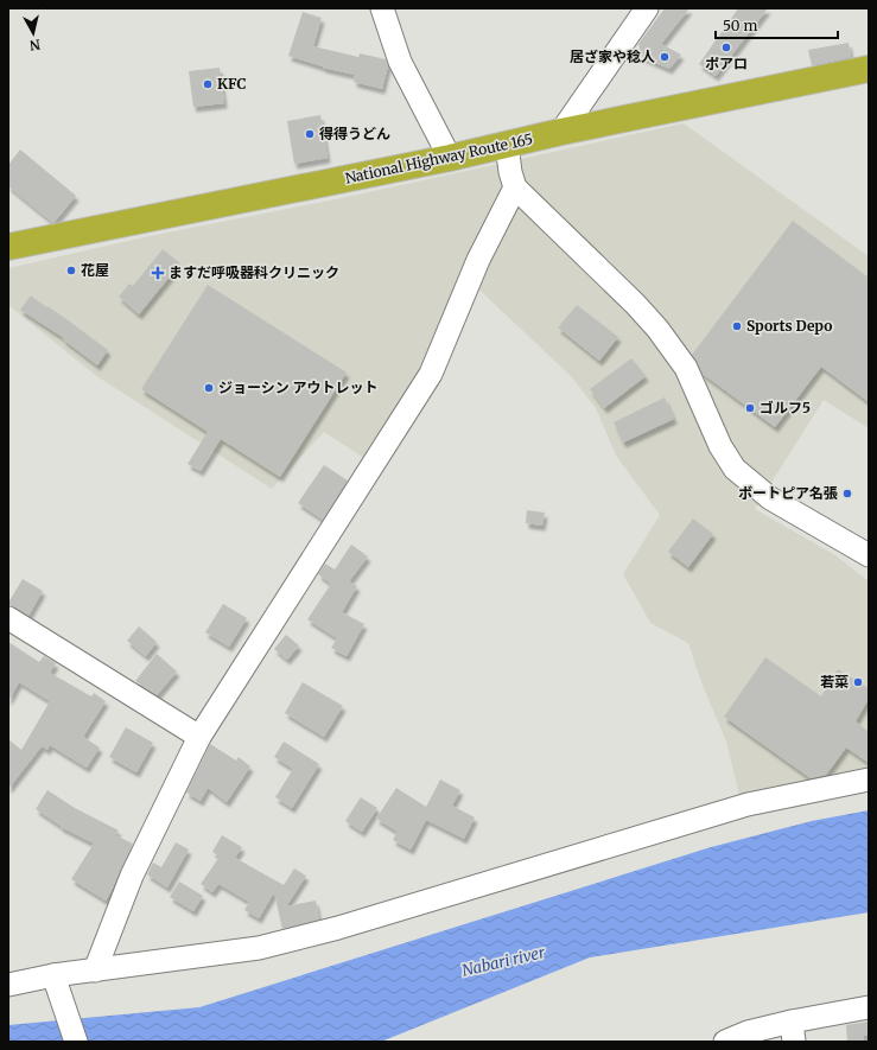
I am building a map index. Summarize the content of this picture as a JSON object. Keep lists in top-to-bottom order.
{
  "streets": {
    "highway": ["National Highway Route 165"]
  },
  "water": ["Nabari river"],
  "places": {
    "other": [
      "ポアロ",
      "居ざ家や稔人",
      "KFC",
      "得得うどん",
      "花屋",
      "Sports Depo",
      "ジョーシン アウトレット",
      "ゴルフ5",
      "ボートピア名張",
      "若菜"
    ],
    "health": ["ますだ呼吸器科クリニック"]
  },
  "scale_bar": "50 m",
  "north": "bottom"
}
